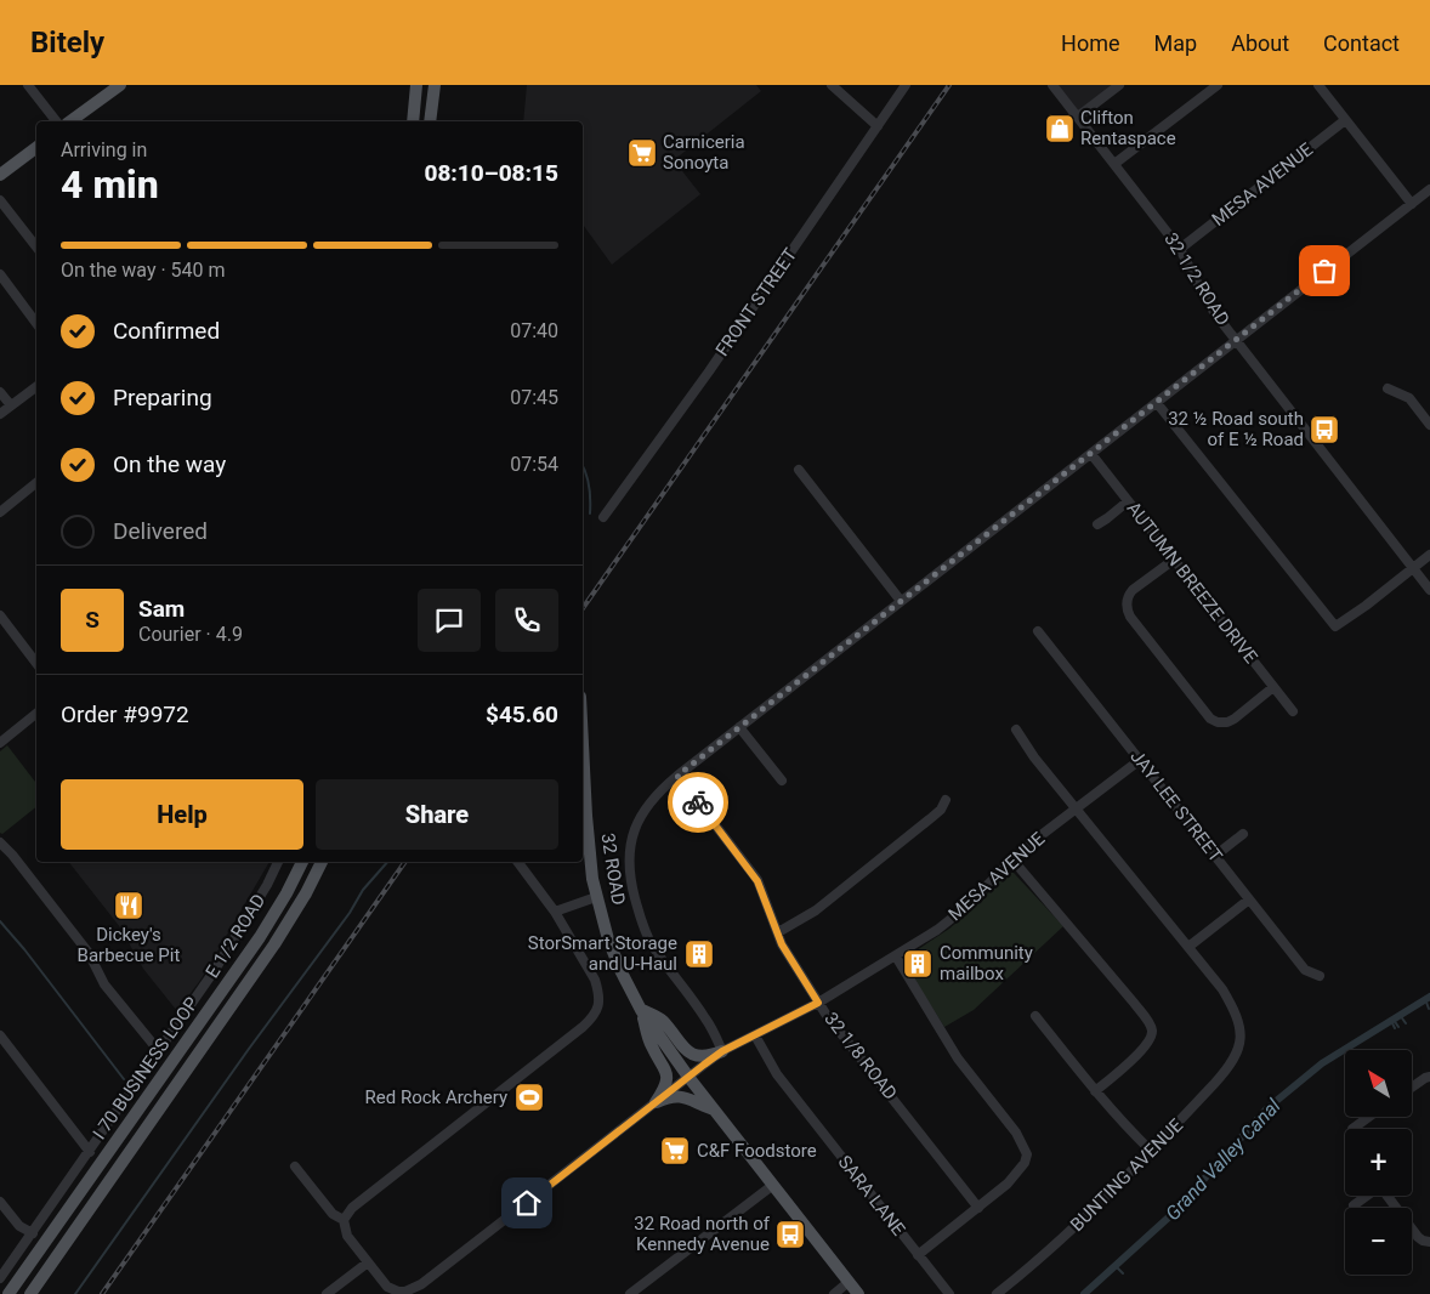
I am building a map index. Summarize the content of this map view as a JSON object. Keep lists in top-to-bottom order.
{
  "streets": {
    "main road": ["32 ROAD", "I 70 BUSINESS LOOP"],
    "street": [
      "MESA AVENUE",
      "32 1/2 ROAD",
      "FRONT STREET",
      "AUTUMN BREEZE DRIVE",
      "JAY LEE STREET",
      "E 1/2 ROAD",
      "32 1/8 ROAD",
      "BUNTING AVENUE",
      "SARA LANE"
    ]
  },
  "crossings": [
    ["MESA AVENUE", "32 1/2 ROAD"],
    ["MESA AVENUE", "JAY LEE STREET"],
    ["MESA AVENUE", "32 ROAD"],
    ["MESA AVENUE", "32 1/8 ROAD"],
    ["MESA AVENUE", "SARA LANE"]
  ],
  "water": ["Grand Valley Canal"],
  "places": {
    "shop": ["Clifton Rentaspace"],
    "supermarket": ["Carniceria Sonoyta", "C&F Foodstore"],
    "bus stop": ["32 ½ Road south of E ½ Road", "32 Road north of Kennedy Avenue"],
    "restaurant": ["Dickey's Barbecue Pit"],
    "building": ["StorSmart Storage and U-Haul", "Community mailbox"],
    "sports": ["Red Rock Archery"]
  },
  "north": "top left",
  "page": {
    "header": "Bitely",
    "nav": [
      "Home",
      "Map",
      "About",
      "Contact"
    ],
    "heading": ["4 min", "Arriving in", "08:10–08:15"],
    "panel": [
      "Sam",
      "Courier · 4.9",
      "Order #9972",
      "$45.60"
    ],
    "bar": "On the way · 540 m",
    "list": [
      ["Confirmed", "07:40"],
      ["Preparing", "07:45"],
      ["On the way", "07:54"],
      "Delivered"
    ],
    "round": "S",
    "buttons": ["Help", "Share"],
    "map_buttons": ["+", "−"]
  }
}
